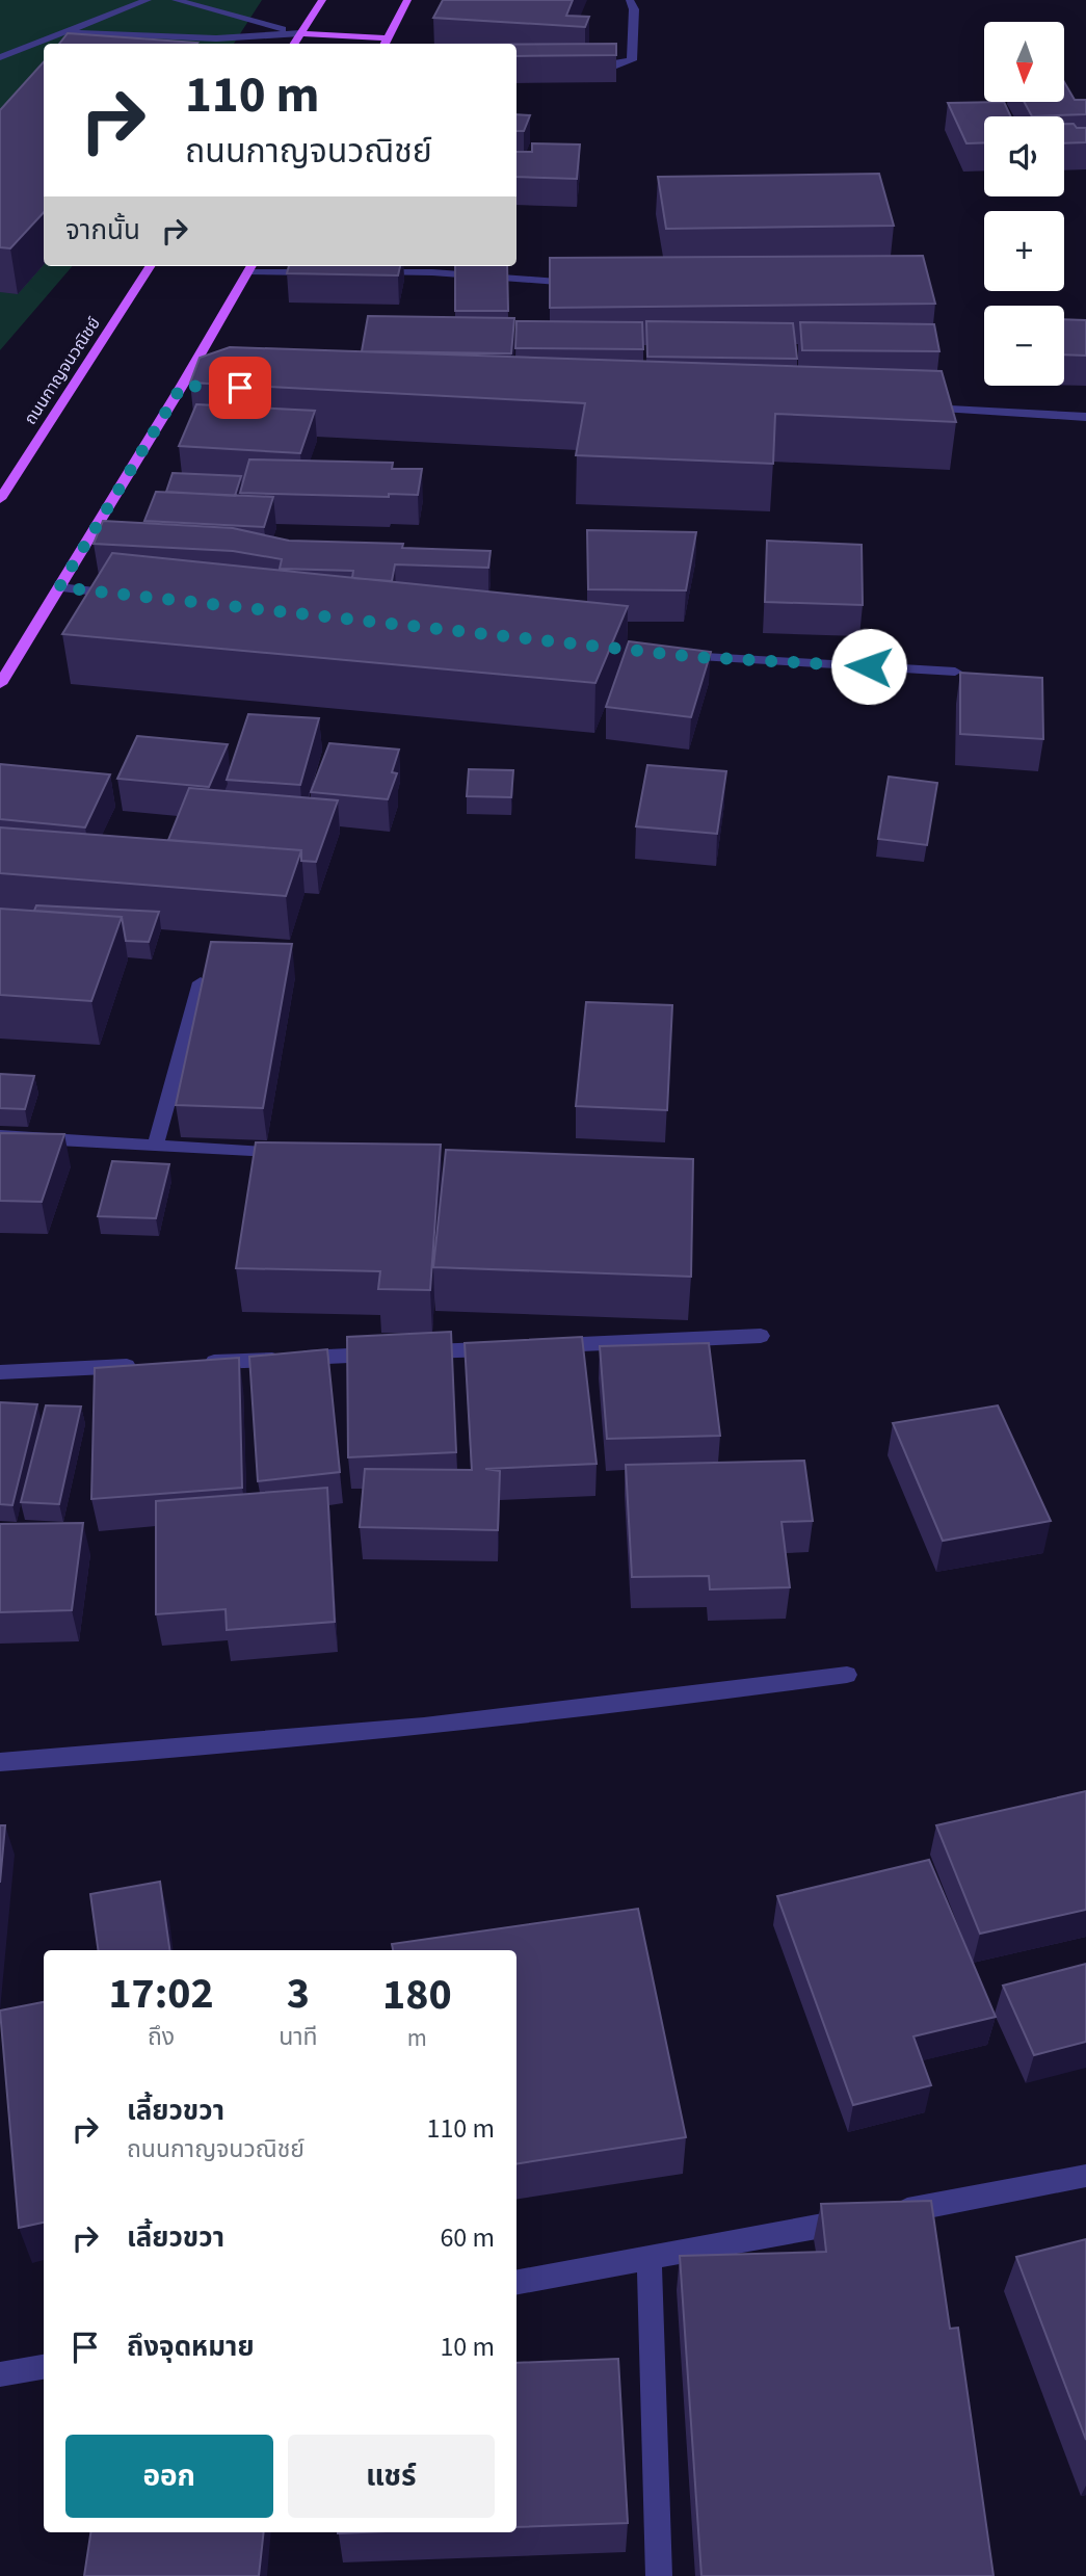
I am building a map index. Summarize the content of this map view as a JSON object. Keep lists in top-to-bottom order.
{
  "streets": {
    "main road": ["ถนนกาญจนวณิชย์"]
  },
  "north": "bottom",
  "page": {
    "map_buttons": ["+", "−"],
    "turn": ["110 m", "ถนนกาญจนวณิชย์"],
    "then": "จากนั้น",
    "eta": [
      "17:02",
      "ถึง",
      "3",
      "นาที",
      "180",
      "m"
    ],
    "list": [
      {
        "name": "เลี้ยวขวา",
        "note": "ถนนกาญจนวณิชย์",
        "value": "110 m"
      },
      {
        "name": "เลี้ยวขวา",
        "value": "60 m"
      },
      {
        "name": "ถึงจุดหมาย",
        "value": "10 m"
      }
    ],
    "buttons": ["ออก", "แชร์"]
  }
}
